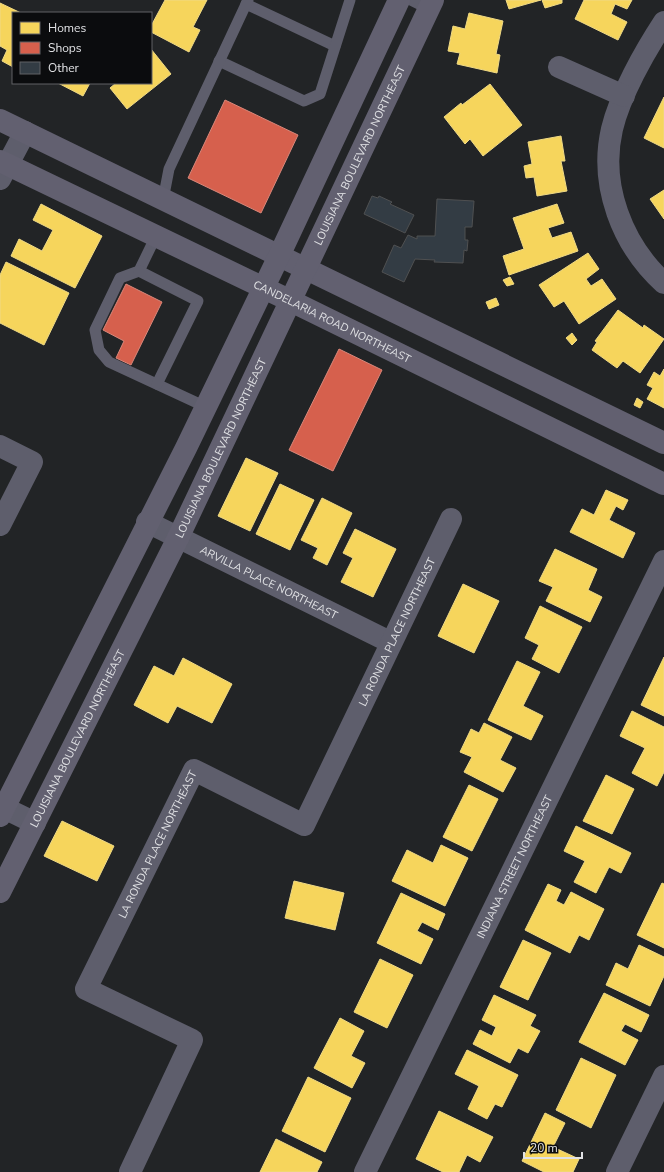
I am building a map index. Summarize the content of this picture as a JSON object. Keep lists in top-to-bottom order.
{
  "streets": {
    "main road": ["LOUISIANA BOULEVARD NORTHEAST", "CANDELARIA ROAD NORTHEAST"],
    "street": ["ARVILLA PLACE NORTHEAST", "LA RONDA PLACE NORTHEAST", "INDIANA STREET NORTHEAST"]
  },
  "crossings": [
    ["LOUISIANA BOULEVARD NORTHEAST", "CANDELARIA ROAD NORTHEAST"],
    ["LOUISIANA BOULEVARD NORTHEAST", "ARVILLA PLACE NORTHEAST"],
    ["ARVILLA PLACE NORTHEAST", "LA RONDA PLACE NORTHEAST"]
  ],
  "legend": ["Homes", "Shops", "Other"],
  "scale_bar": "20 m"
}
